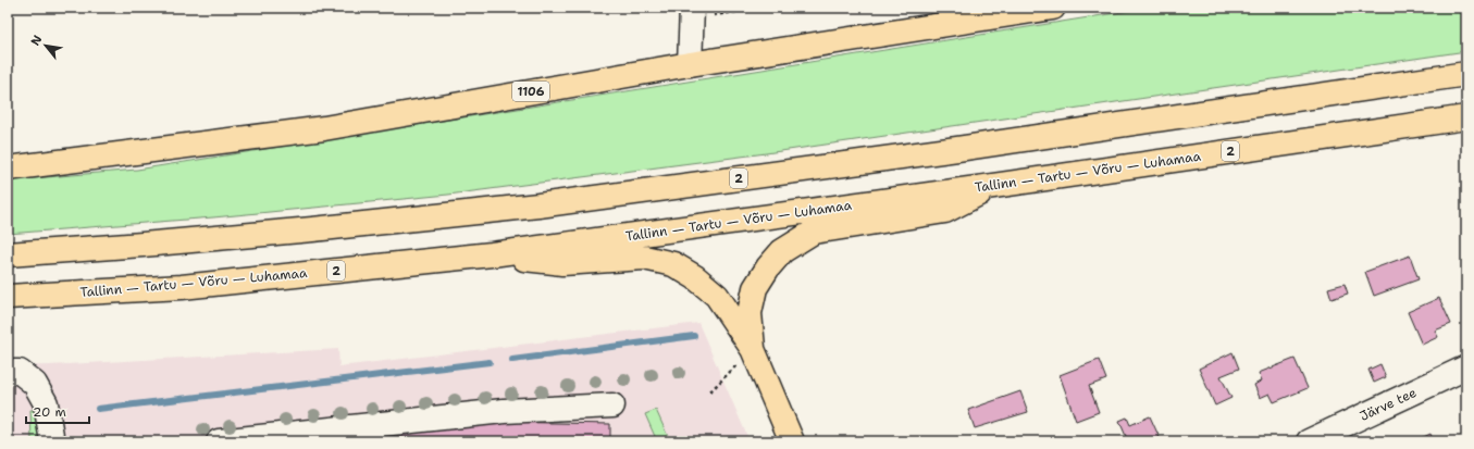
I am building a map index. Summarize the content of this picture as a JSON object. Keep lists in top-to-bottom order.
{
  "streets": {
    "highway": ["1106", "2", "Tallinn — Tartu — Võru — Luhamaa"],
    "street": ["Järve tee"]
  },
  "scale_bar": "20 m",
  "north": "top left"
}
